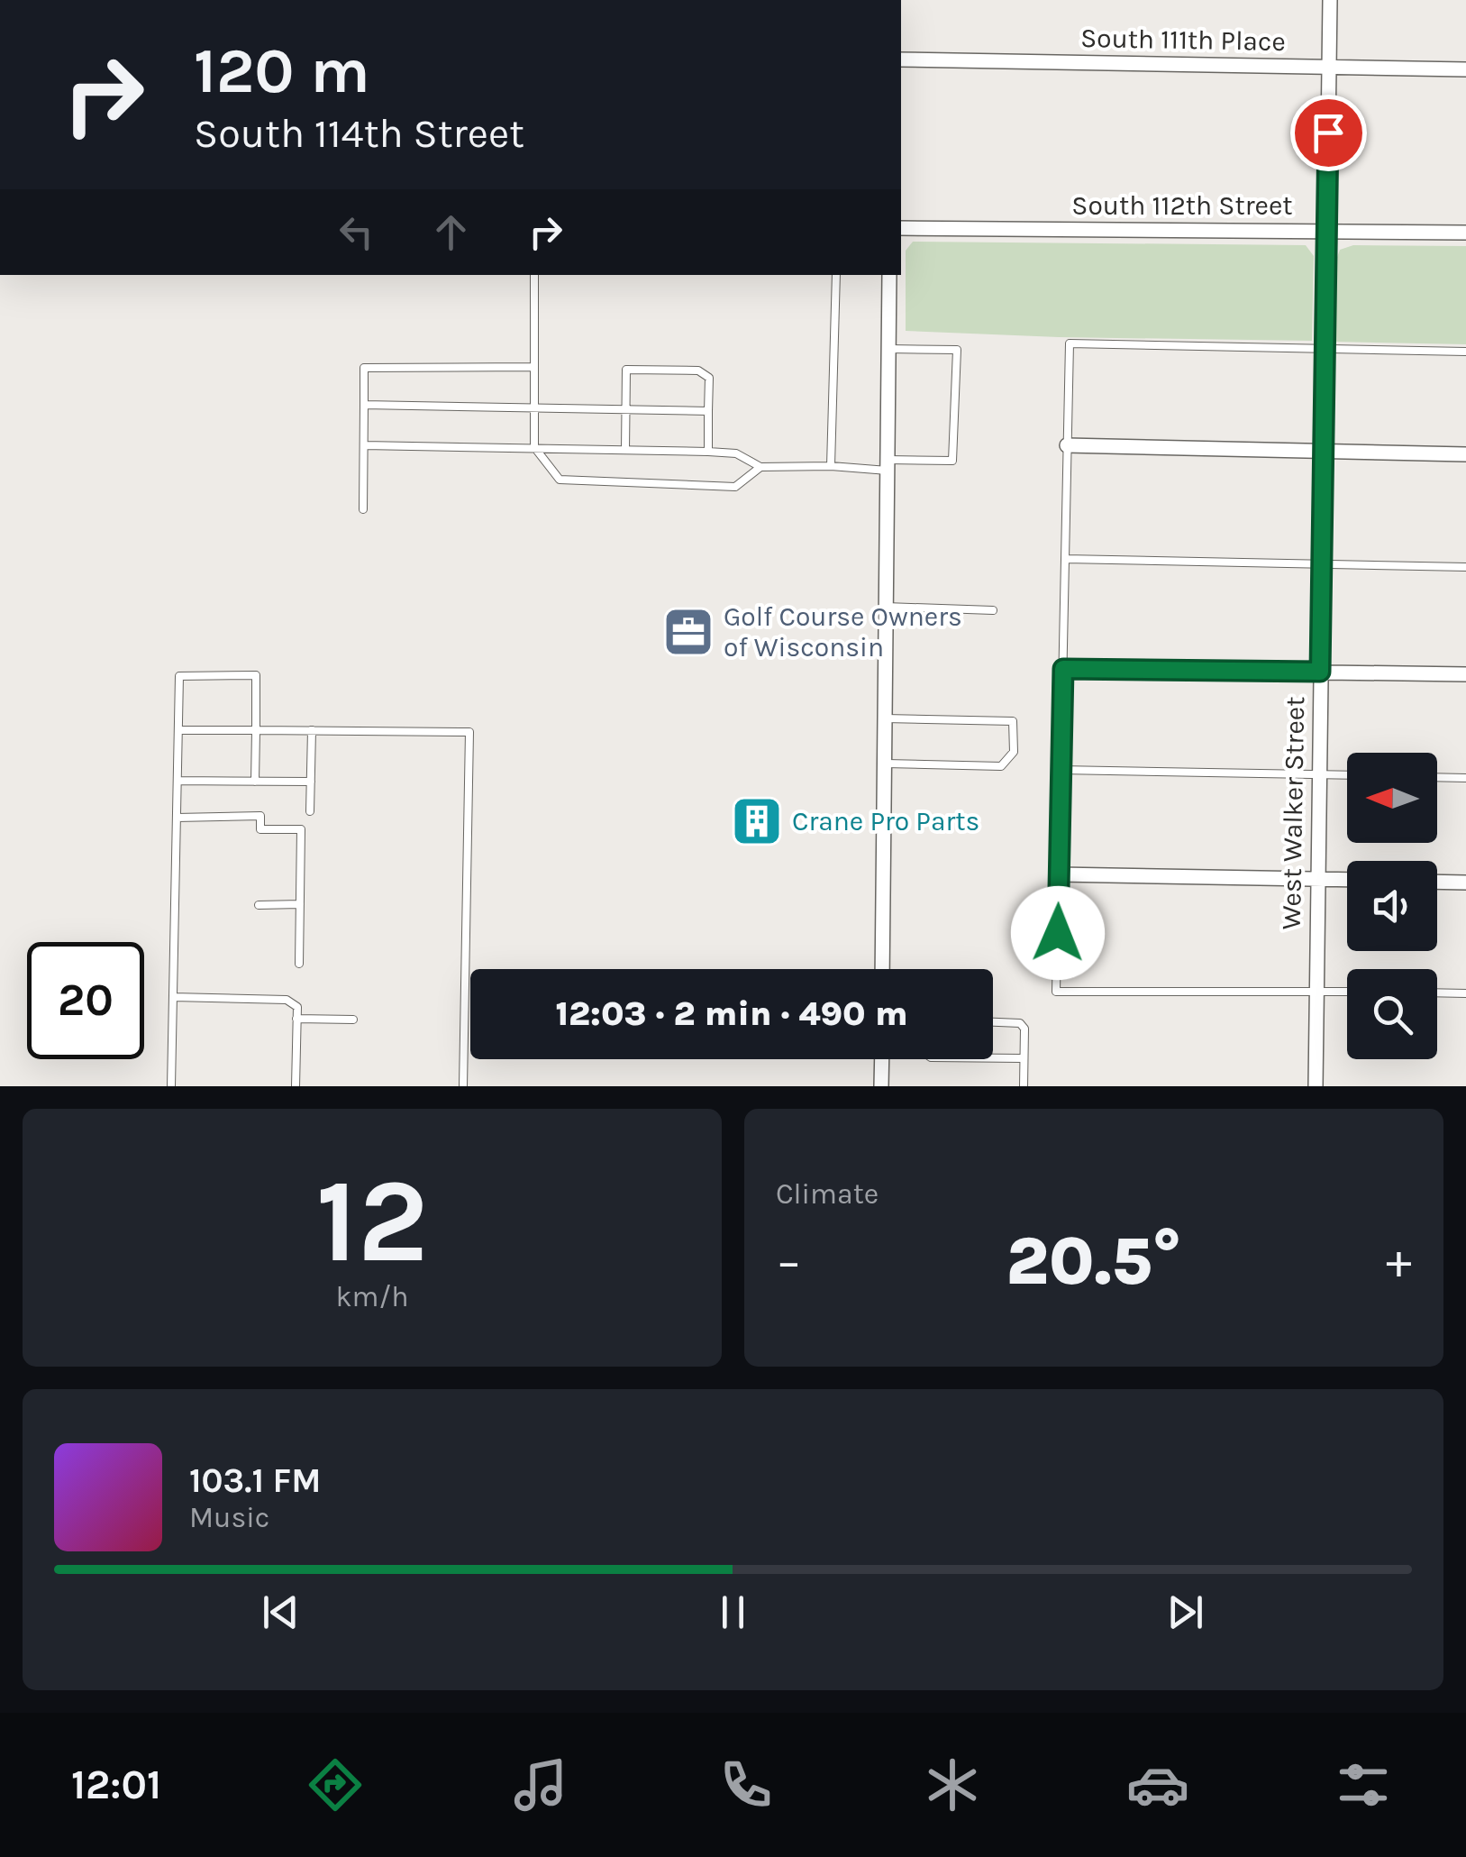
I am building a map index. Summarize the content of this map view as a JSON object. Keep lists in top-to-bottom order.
{
  "streets": {
    "street": ["South 111th Place", "South 112th Street", "West Walker Street"]
  },
  "crossings": [
    ["South 111th Place", "West Walker Street"],
    ["South 112th Street", "West Walker Street"]
  ],
  "places": {
    "office": ["Golf Course Owners of Wisconsin"],
    "building": ["Crane Pro Parts"]
  },
  "north": "left",
  "page": {
    "turn": ["120 m", "South 114th Street"],
    "limit": "20",
    "trip": "12:03 · 2 min · 490 m",
    "tile": [
      ["12", "km/h"],
      "Climate"
    ],
    "heat": ["−", "20.5°", "+"],
    "song": ["103.1 FM", "Music"],
    "tabs": "12:01"
  }
}
